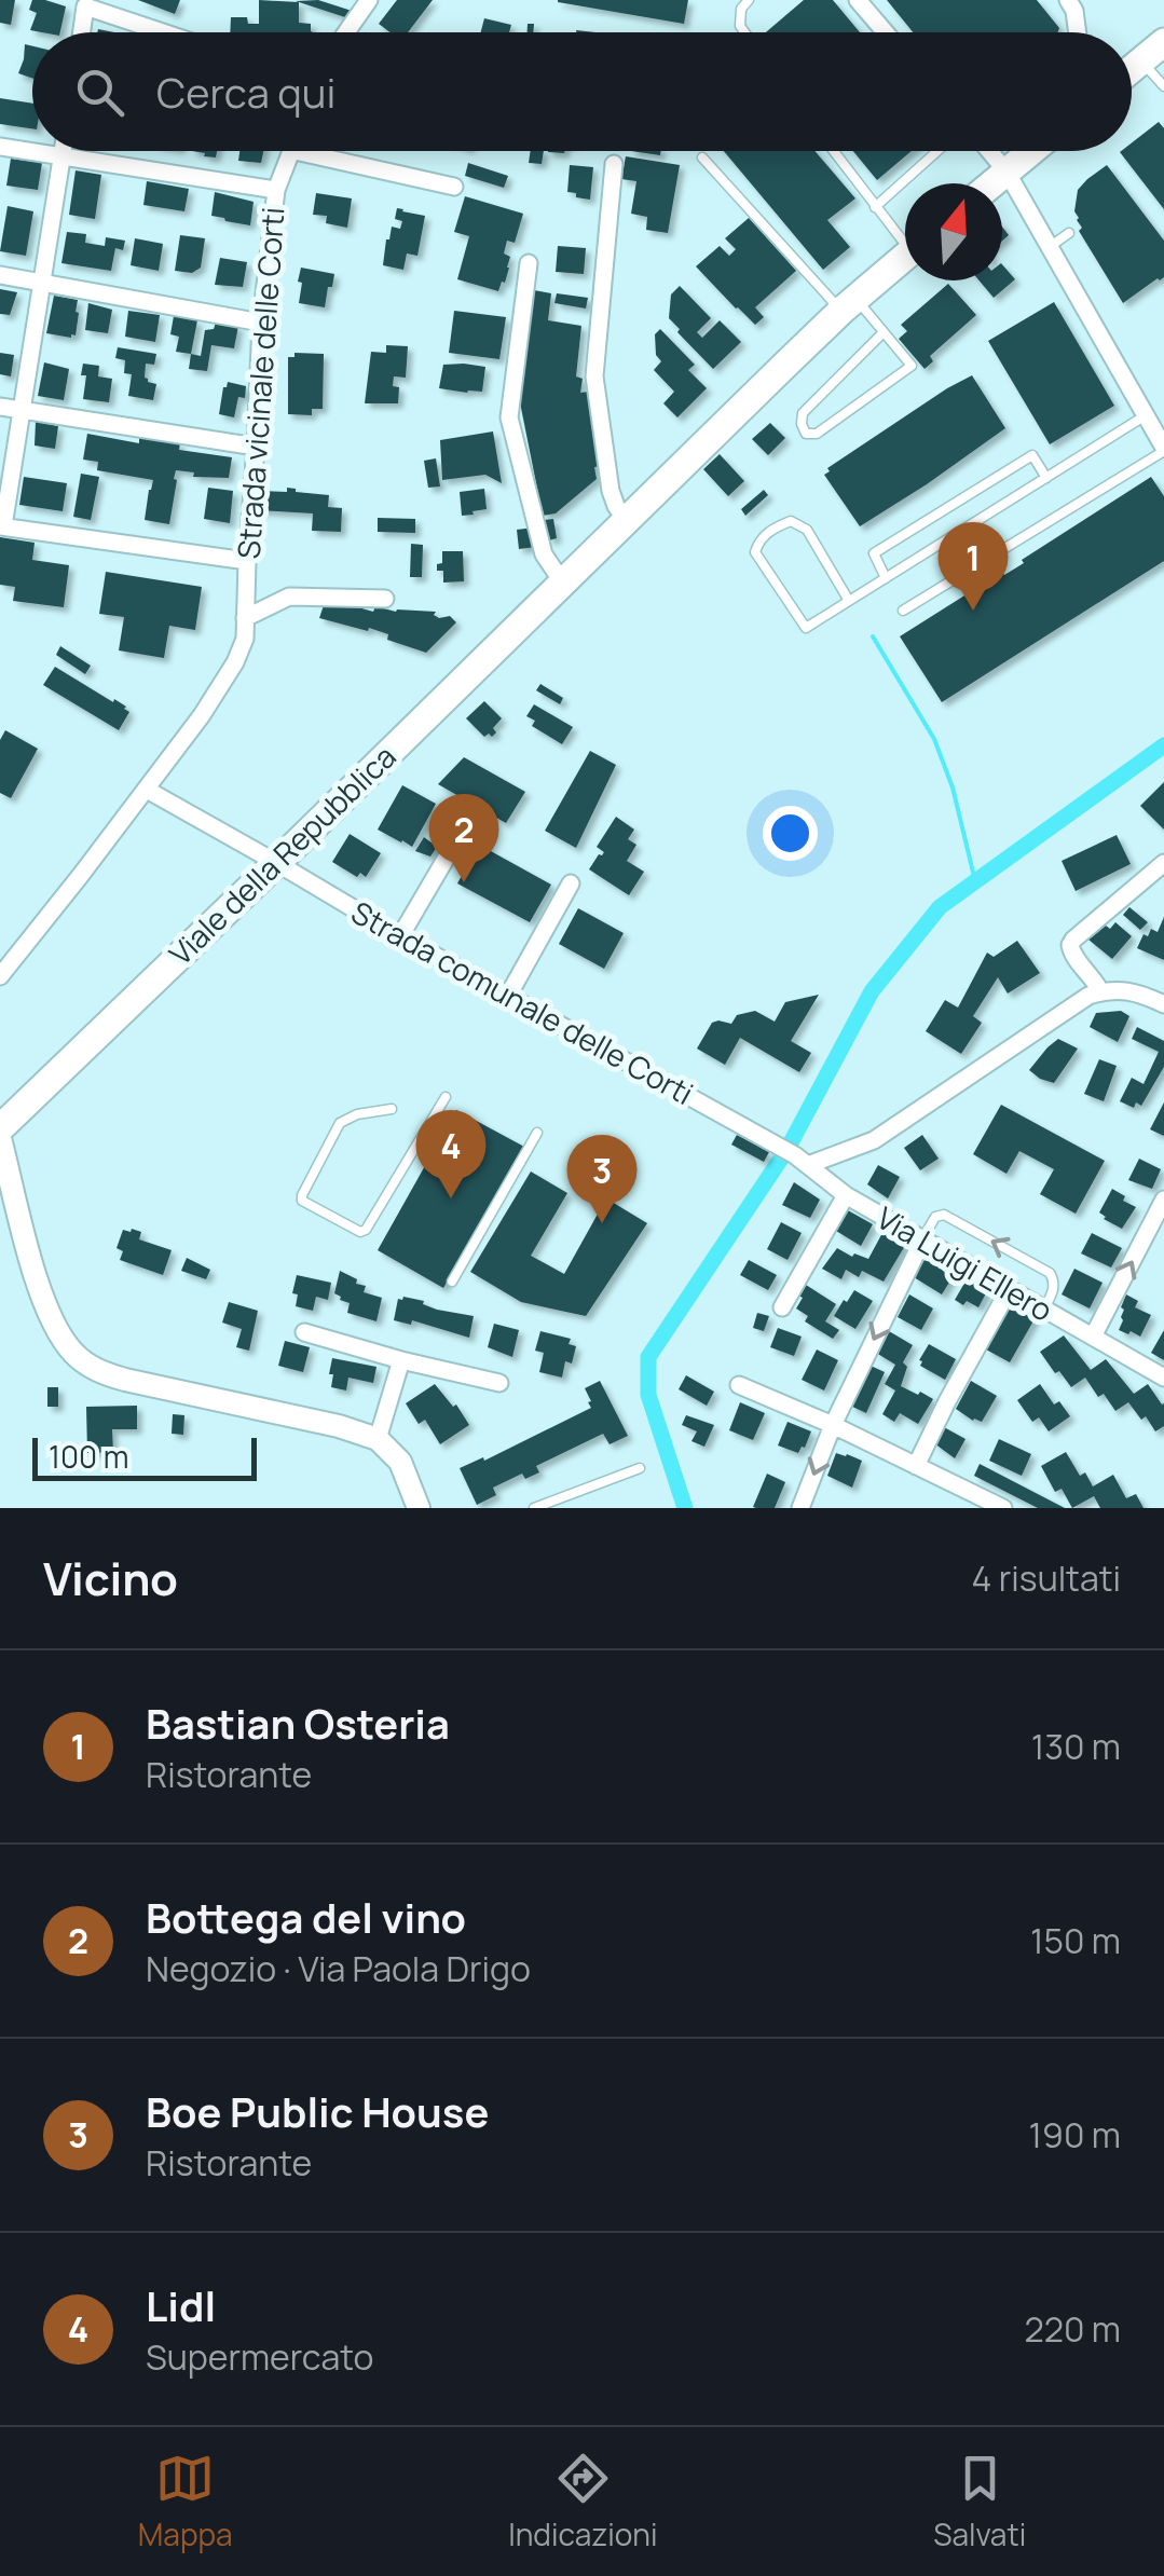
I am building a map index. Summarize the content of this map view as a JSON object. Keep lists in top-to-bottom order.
{
  "streets": {
    "main road": ["Viale della Repubblica"],
    "street": ["Strada vicinale delle Corti", "Strada comunale delle Corti", "Via Luigi Ellero"]
  },
  "crossings": [
    ["Strada vicinale delle Corti", "Strada comunale delle Corti"],
    ["Viale della Repubblica", "Strada comunale delle Corti"],
    ["Strada comunale delle Corti", "Via Luigi Ellero"]
  ],
  "scale_bar": "100 m",
  "north": "top",
  "page": {
    "search": "Cerca qui",
    "pins": [
      "1",
      "2",
      "4",
      "3"
    ],
    "scale": "100 m",
    "heading": ["Vicino", "4 risultati"],
    "list": [
      {
        "mark": "1",
        "name": "Bastian Osteria",
        "note": "Ristorante",
        "value": "130 m"
      },
      {
        "mark": "2",
        "name": "Bottega del vino",
        "note": "Negozio · Via Paola Drigo",
        "value": "150 m"
      },
      {
        "mark": "3",
        "name": "Boe Public House",
        "note": "Ristorante",
        "value": "190 m"
      },
      {
        "mark": "4",
        "name": "Lidl",
        "note": "Supermercato",
        "value": "220 m"
      }
    ],
    "nav": ["Mappa", "Indicazioni", "Salvati"]
  }
}
